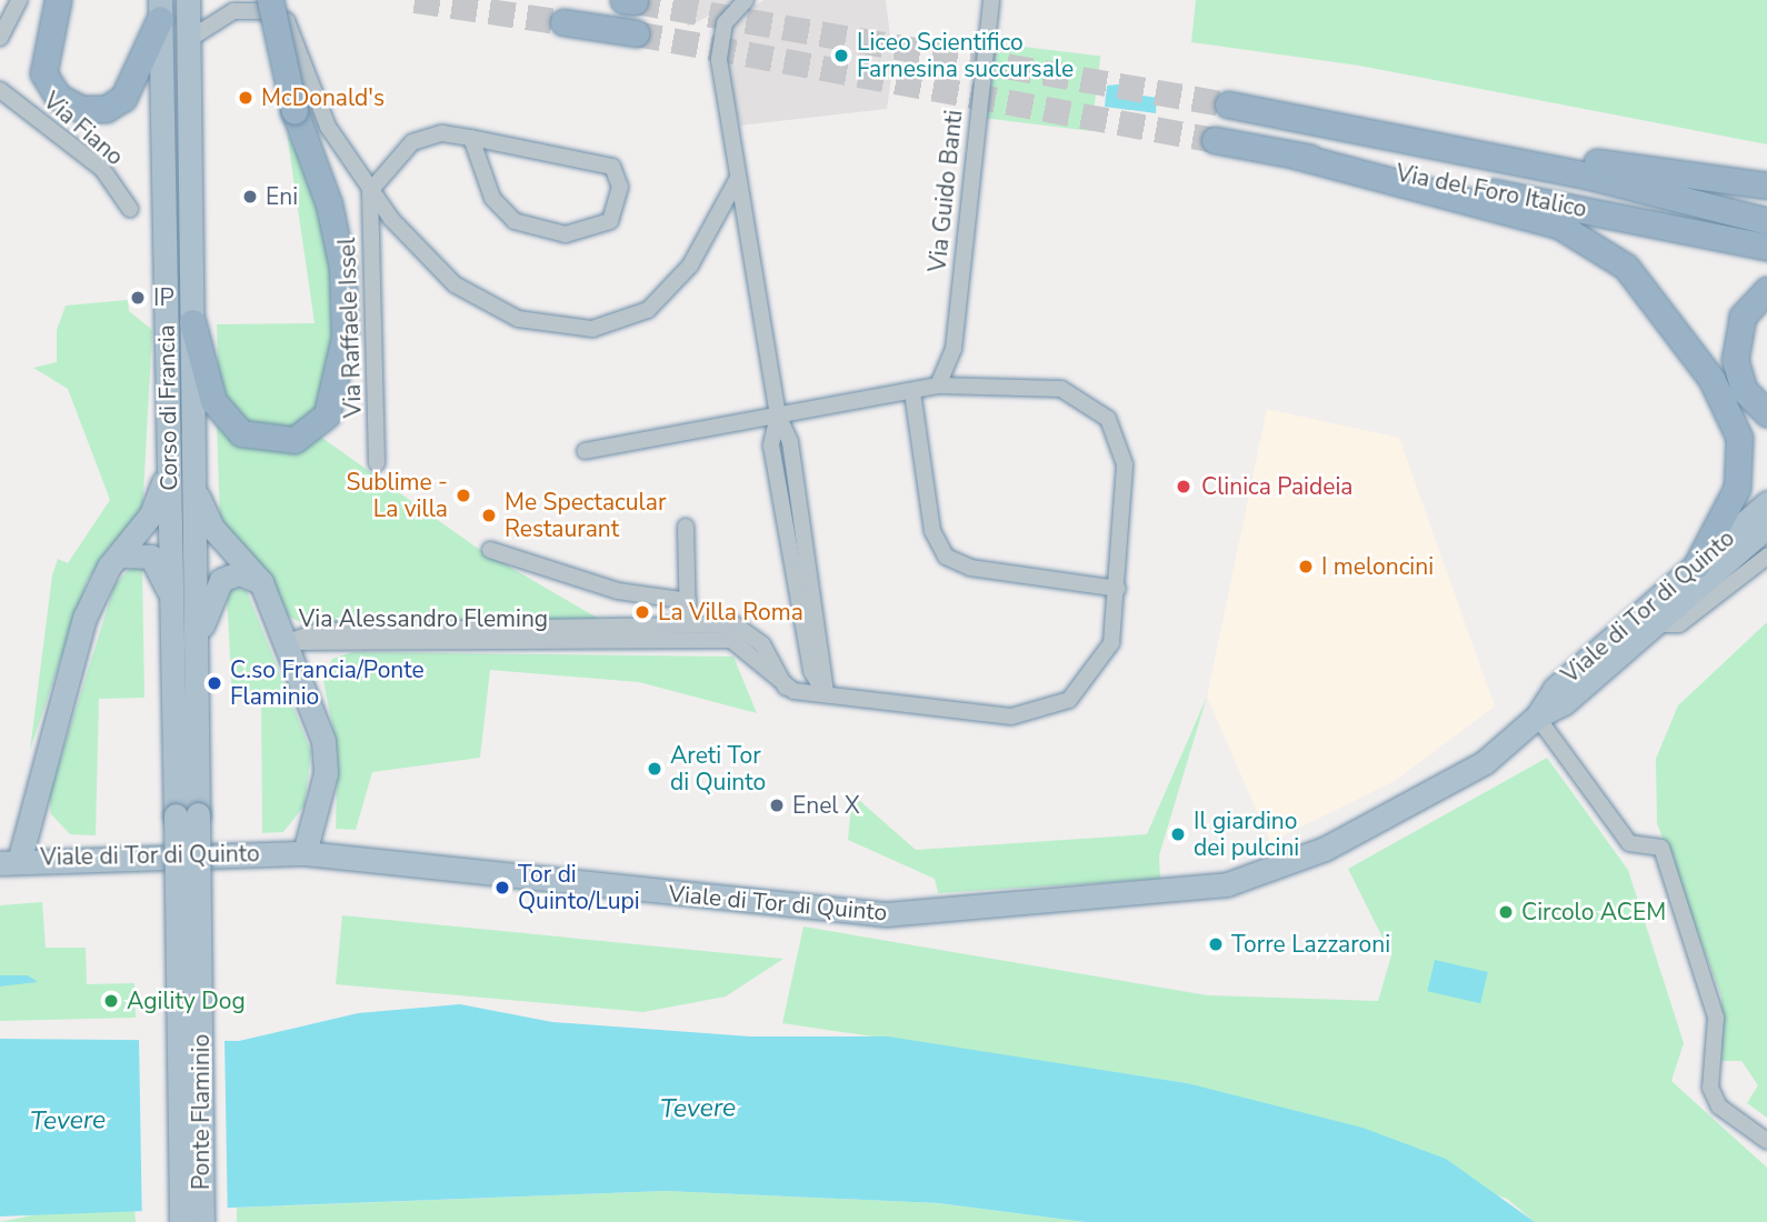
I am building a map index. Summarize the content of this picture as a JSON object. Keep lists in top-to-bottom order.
{
  "streets": {
    "highway": ["Via del Foro Italico"],
    "main road": ["Corso di Francia", "Viale di Tor di Quinto", "Ponte Flaminio"],
    "street": [
      "Via Fiano",
      "Via Guido Banti",
      "Via Raffaele Issel",
      "Via Alessandro Fleming"
    ]
  },
  "crossings": [
    ["Corso di Francia", "Ponte Flaminio"]
  ],
  "water": ["Tevere"],
  "places": [
    "Liceo Scientifico Farnesina succursale",
    "McDonald's",
    "Eni",
    "IP",
    "Clinica Paideia",
    "Sublime - La villa",
    "Me Spectacular Restaurant",
    "I meloncini",
    "La Villa Roma",
    "C.so Francia/Ponte Flaminio",
    "Areti Tor di Quinto",
    "Enel X",
    "Il giardino dei pulcini",
    "Tor di Quinto/Lupi",
    "Circolo ACEM",
    "Torre Lazzaroni",
    "Agility Dog"
  ]
}
